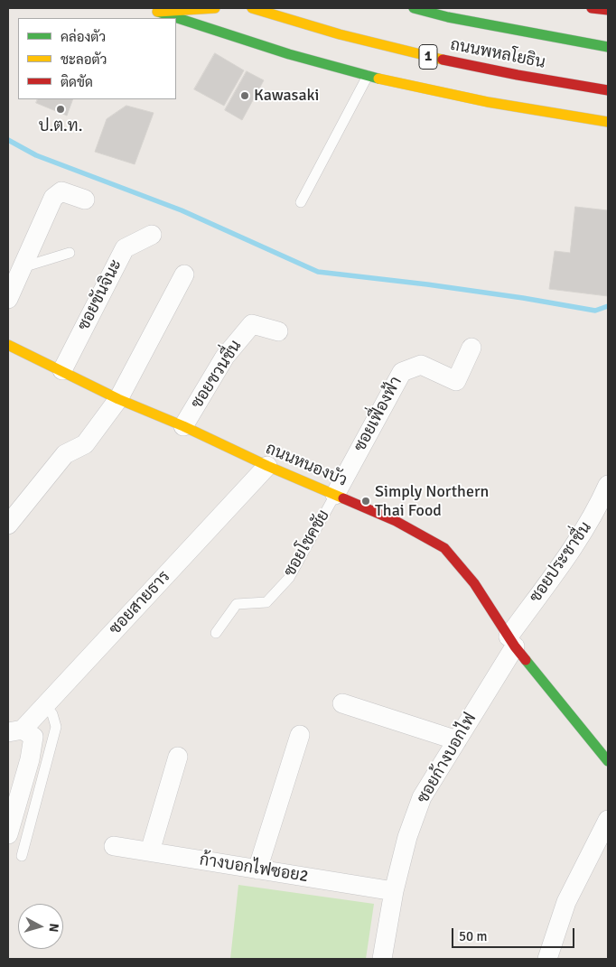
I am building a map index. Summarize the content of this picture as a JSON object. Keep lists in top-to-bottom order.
{
  "streets": {
    "main road": ["ถนนพหลโยธิน", "1", "ถนนหนองบัว"],
    "street": [
      "ซอยขันจินะ",
      "ซอยชวนชื่น",
      "ซอยเฟื่องฟ้า",
      "ซอยประชาชื่น",
      "ซอยสายธาร",
      "ซอยก้างบอกไฟ",
      "ก้างบอกไฟซอย2"
    ],
    "lane": ["ซอยโชคชัย"]
  },
  "crossings": [
    ["ซอยขันจินะ", "ถนนหนองบัว"],
    ["ซอยชวนชื่น", "ถนนหนองบัว"],
    ["ซอยเฟื่องฟ้า", "ถนนหนองบัว"],
    ["ซอยเฟื่องฟ้า", "ซอยโชคชัย"],
    ["ถนนหนองบัว", "ซอยโชคชัย"],
    ["ถนนหนองบัว", "ซอยประชาชื่น"],
    ["ถนนหนองบัว", "ซอยสายธาร"],
    ["ถนนหนองบัว", "ซอยก้างบอกไฟ"],
    ["ซอยประชาชื่น", "ซอยก้างบอกไฟ"],
    ["ซอยก้างบอกไฟ", "ก้างบอกไฟซอย2"]
  ],
  "places": ["Kawasaki", "ป.ต.ท.", "Simply Northern Thai Food"],
  "legend": ["คล่องตัว", "ชะลอตัว", "ติดขัด"],
  "scale_bar": "50 m",
  "north": "right"
}
